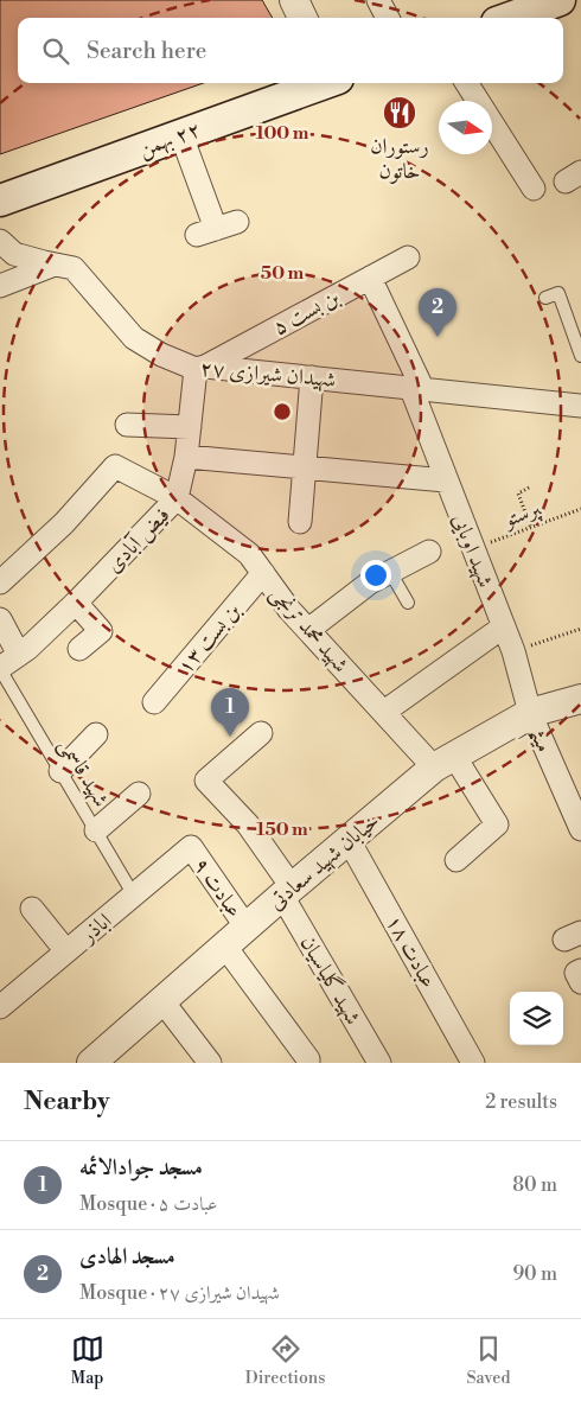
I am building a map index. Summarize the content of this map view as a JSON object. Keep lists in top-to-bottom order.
{
  "streets": {
    "main road": ["٢٢ بهمن"],
    "street": [
      "بن بست ۵",
      "شهیدان شیرازی ۲۷",
      "فیض آبادی",
      "شهید اوبایی",
      "شهید محمد ترنجی",
      "بن بست ۱۳",
      "میثم",
      "خیابان شهید سعادتی",
      "عبادت ۹",
      "اباذر",
      "عبادت ۱۸",
      "شهید گلیاسیان"
    ],
    "lane": ["شهید قاسمی"],
    "path": ["‍‍‍‍‍پرستو"]
  },
  "crossings": [
    ["بن بست ۵", "شهیدان شیرازی ۲۷"],
    ["بن بست ۵", "فیض آبادی"],
    ["بن بست ۵", "شهید اوبایی"],
    ["شهیدان شیرازی ۲۷", "فیض آبادی"],
    ["شهیدان شیرازی ۲۷", "شهید اوبایی"],
    ["‍‍‍‍‍پرستو", "شهید اوبایی"],
    ["فیض آبادی", "شهید محمد ترنجی"],
    ["فیض آبادی", "شهید قاسمی"],
    ["شهید اوبایی", "میثم"],
    ["شهید اوبایی", "خیابان شهید سعادتی"],
    ["شهید محمد ترنجی", "بن بست ۱۳"],
    ["شهید محمد ترنجی", "خیابان شهید سعادتی"],
    ["میثم", "خیابان شهید سعادتی"],
    ["شهید قاسمی", "اباذر"],
    ["خیابان شهید سعادتی", "عبادت ۹"],
    ["خیابان شهید سعادتی", "عبادت ۱۸"],
    ["خیابان شهید سعادتی", "شهید گلیاسیان"],
    ["عبادت ۹", "اباذر"]
  ],
  "places": {
    "restaurant": ["رستوران خاتون"]
  },
  "north": "right",
  "page": {
    "search": "Search here",
    "pins": ["2", "1"],
    "heading": ["Nearby", "2 results"],
    "list": [
      {
        "mark": "1",
        "name": "مسجد جوادالائمه",
        "note": "Mosque · عبادت ۵",
        "value": "80 m"
      },
      {
        "mark": "2",
        "name": "مسجد الهادی",
        "note": "Mosque · شهیدان شیرازی ۲۷",
        "value": "90 m"
      }
    ],
    "nav": ["Map", "Directions", "Saved"]
  },
  "rings": ["100 m", "50 m", "150 m"]
}
